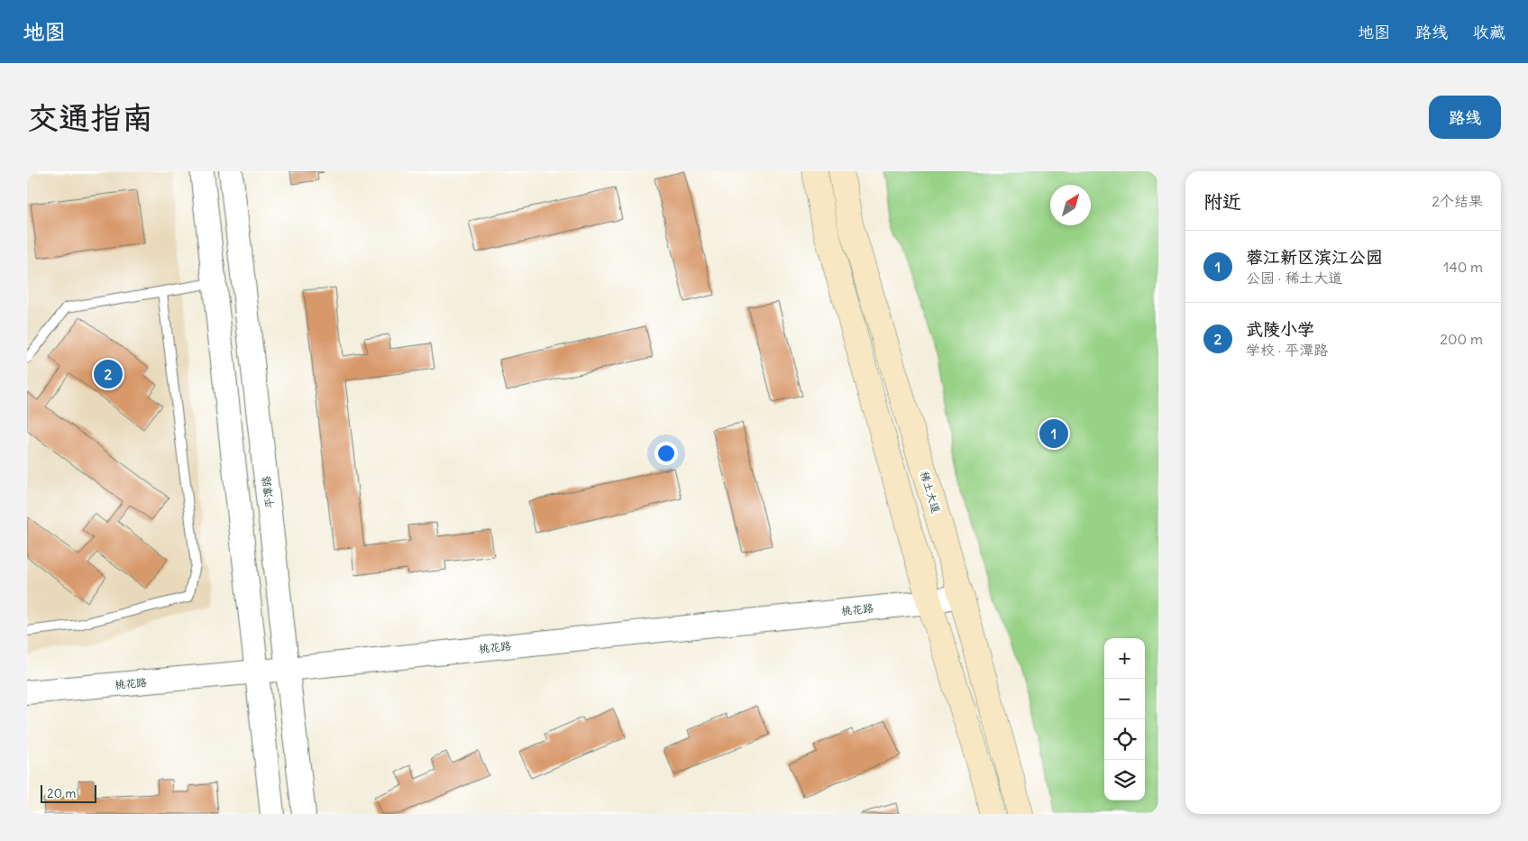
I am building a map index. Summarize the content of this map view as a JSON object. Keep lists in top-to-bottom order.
{
  "streets": {
    "main road": ["稀土大道"],
    "street": ["平潭路", "桃花路"]
  },
  "crossings": [
    ["平潭路", "桃花路"],
    ["稀土大道", "桃花路"]
  ],
  "scale_bar": "20 m",
  "north": "top right",
  "page": {
    "header": "地图",
    "nav": ["地图", "路线", "收藏"],
    "buttons": "路线",
    "title": "交通指南",
    "heading": ["附近", "2个结果"],
    "list": [
      {
        "mark": "1",
        "name": "蓉江新区滨江公园",
        "note": "公园 · 稀土大道",
        "value": "140 m"
      },
      {
        "mark": "2",
        "name": "武陵小学",
        "note": "学校 · 平潭路",
        "value": "200 m"
      }
    ],
    "pins": ["2", "1"],
    "map_buttons": ["+", "−"],
    "scale": "20 m"
  }
}
